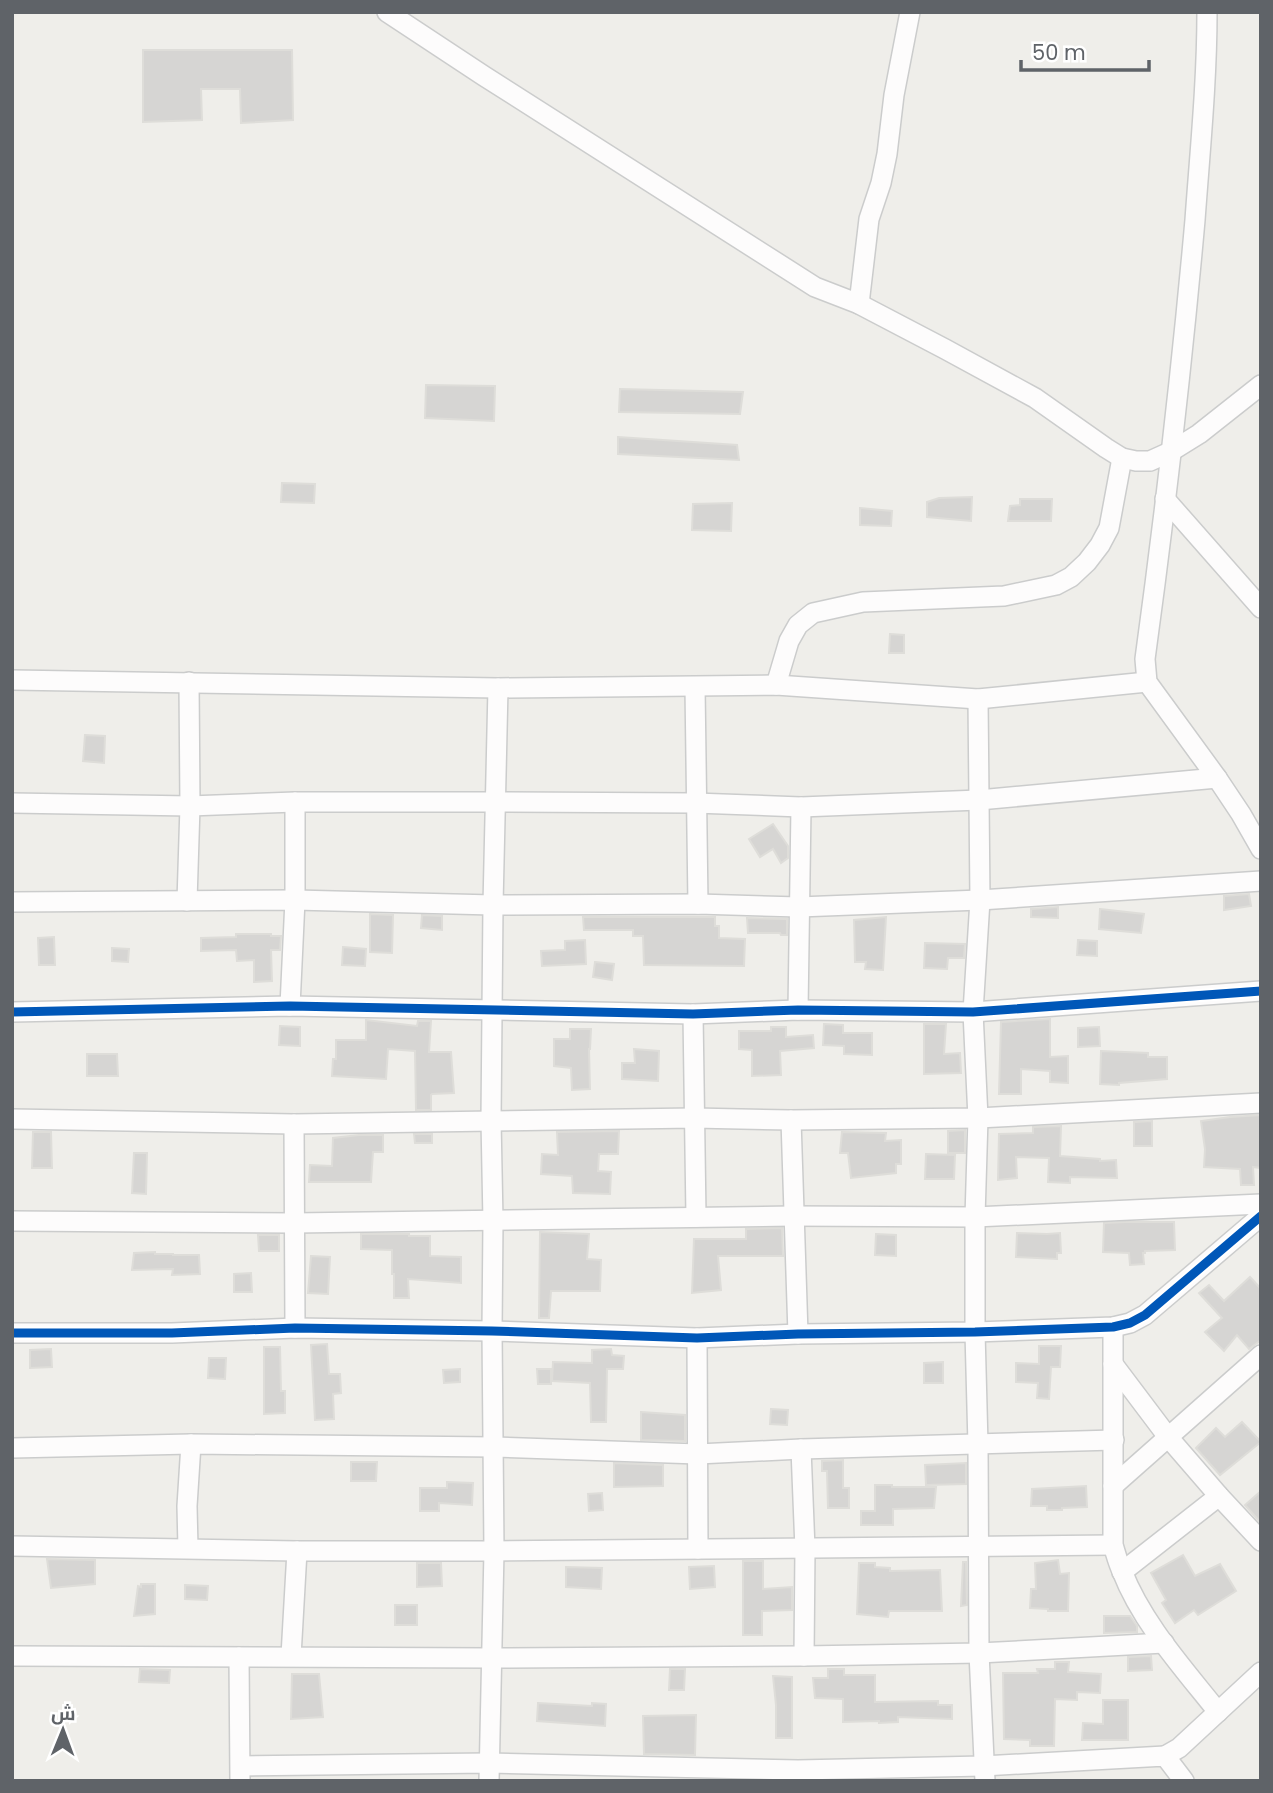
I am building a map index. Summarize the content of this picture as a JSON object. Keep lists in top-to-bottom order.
{
  "scale_bar": "50 m",
  "north": "top"
}
